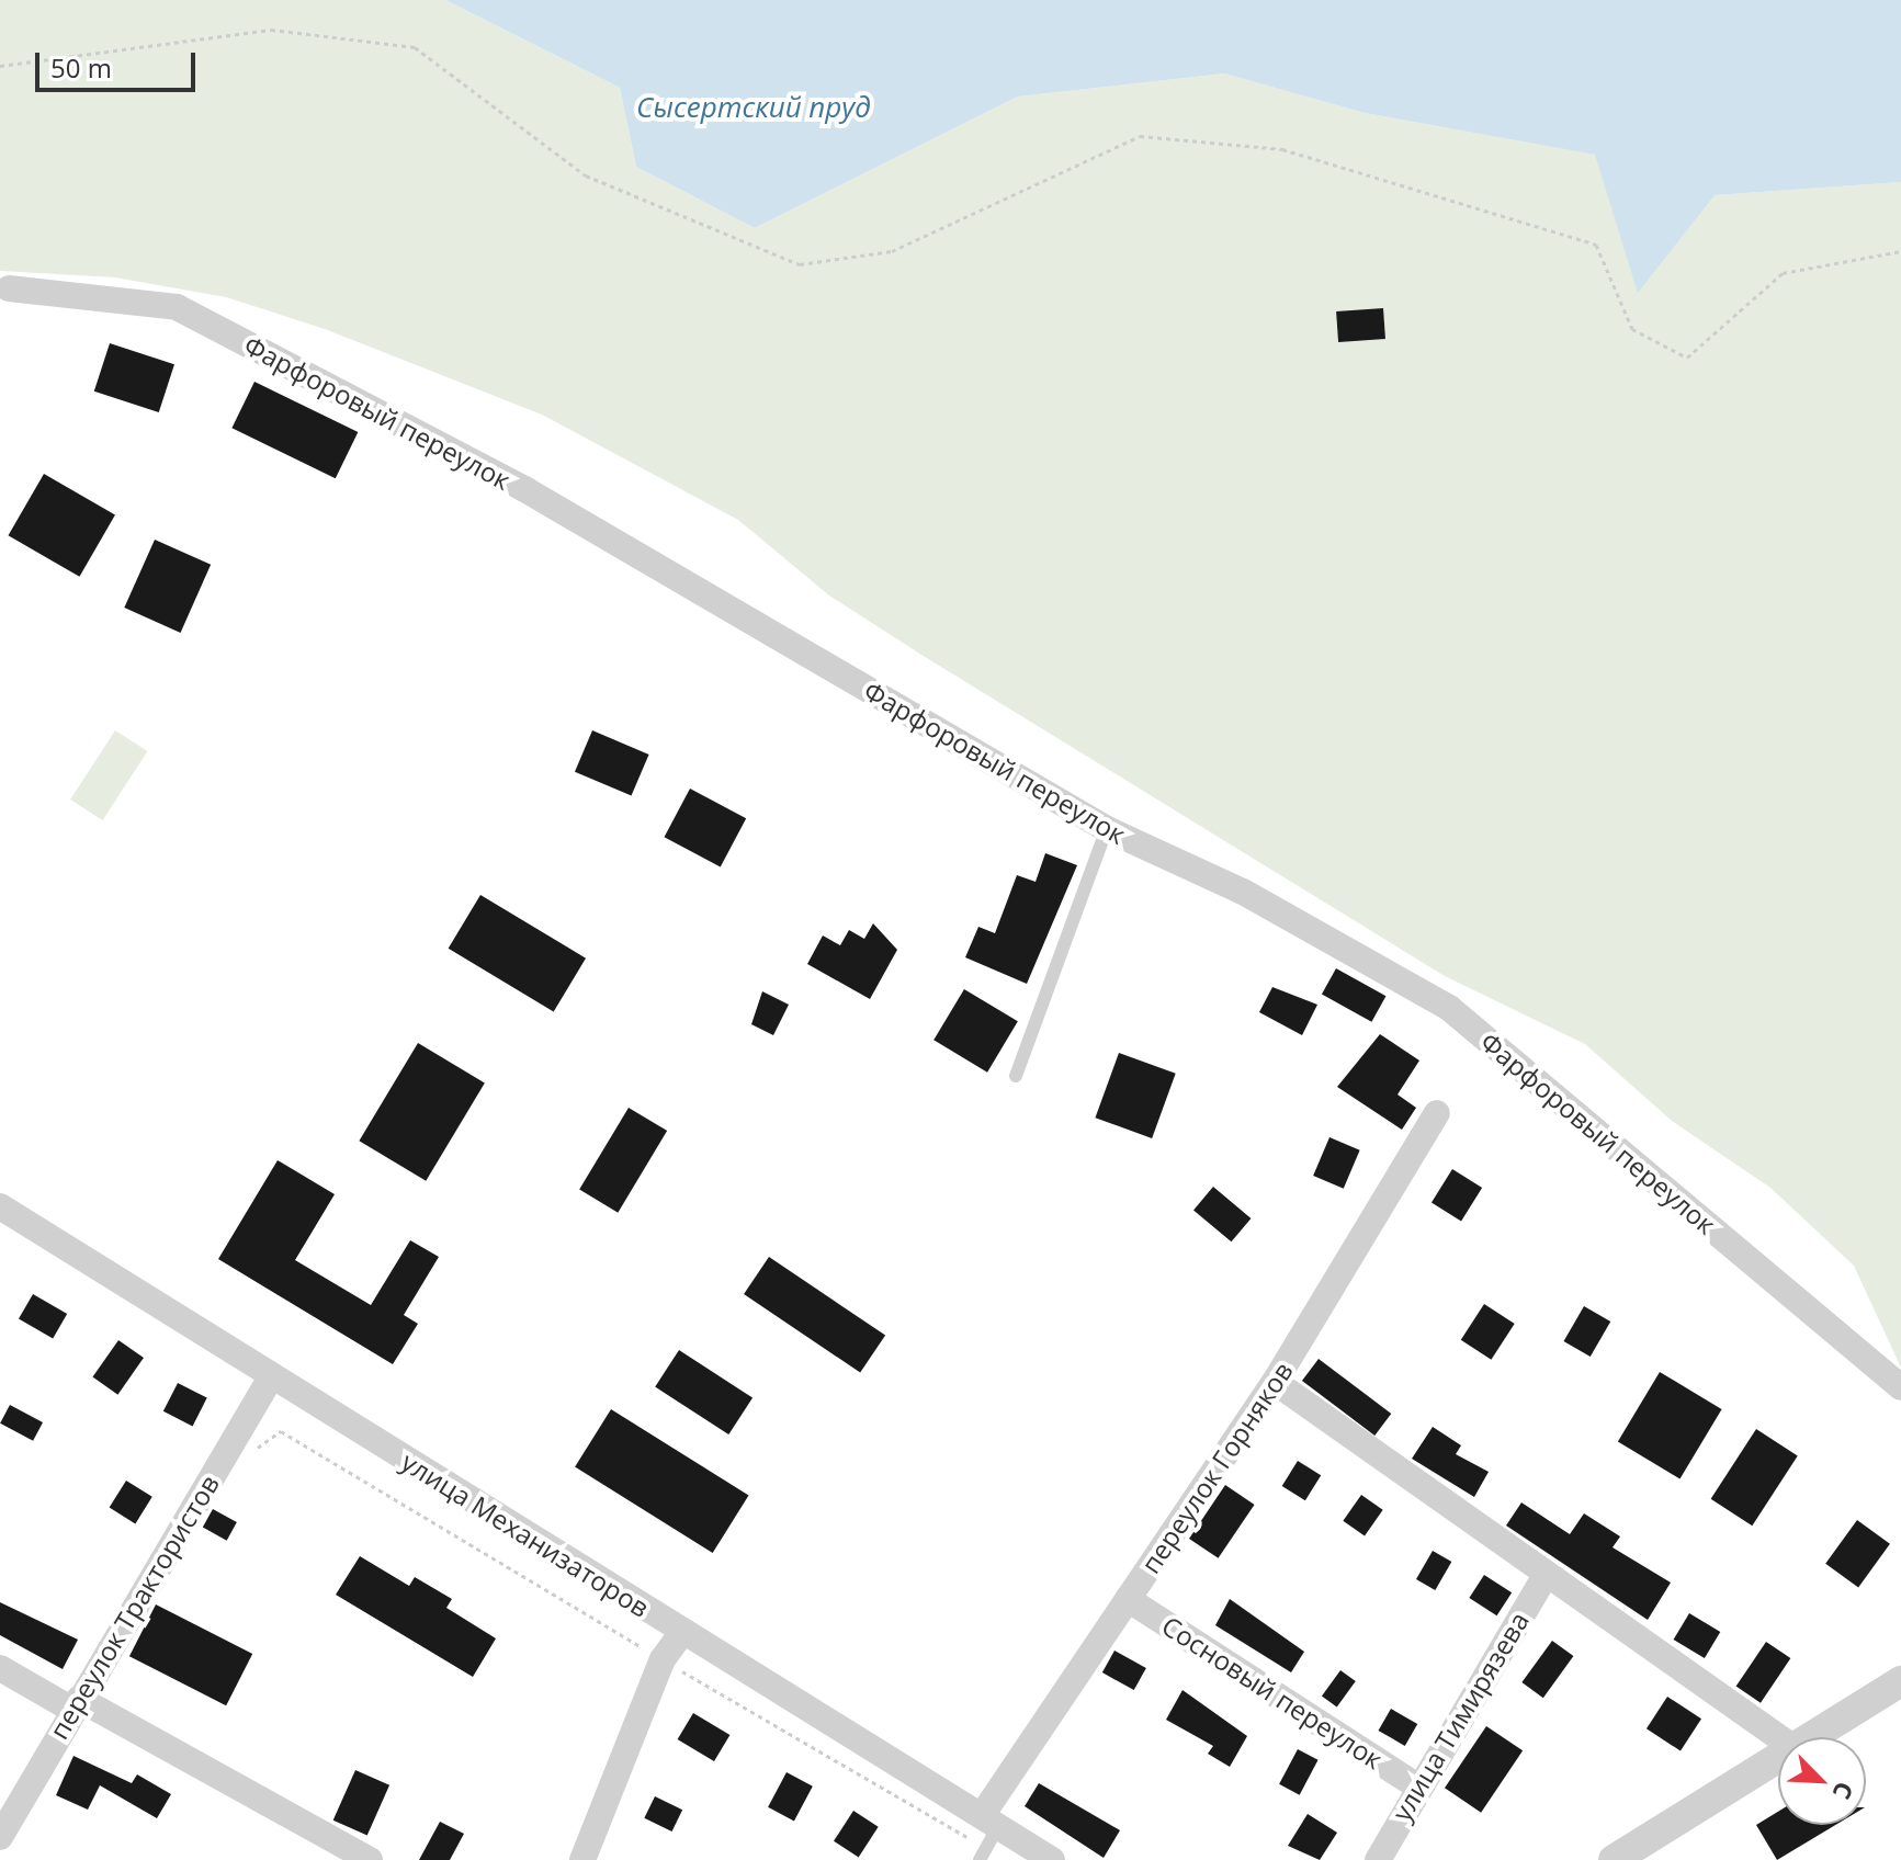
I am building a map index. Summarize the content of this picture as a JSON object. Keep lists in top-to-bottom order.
{
  "streets": {
    "street": [
      "Фарфоровый переулок",
      "переулок Горняков",
      "улица Механизаторов",
      "переулок Трактористов",
      "Сосновый переулок",
      "улица Тимирязева"
    ]
  },
  "crossings": [
    ["переулок Горняков", "улица Механизаторов"],
    ["переулок Горняков", "Сосновый переулок"],
    ["улица Механизаторов", "переулок Трактористов"],
    ["Сосновый переулок", "улица Тимирязева"]
  ],
  "water": ["Сысертский пруд"],
  "scale_bar": "50 m",
  "north": "bottom right"
}
